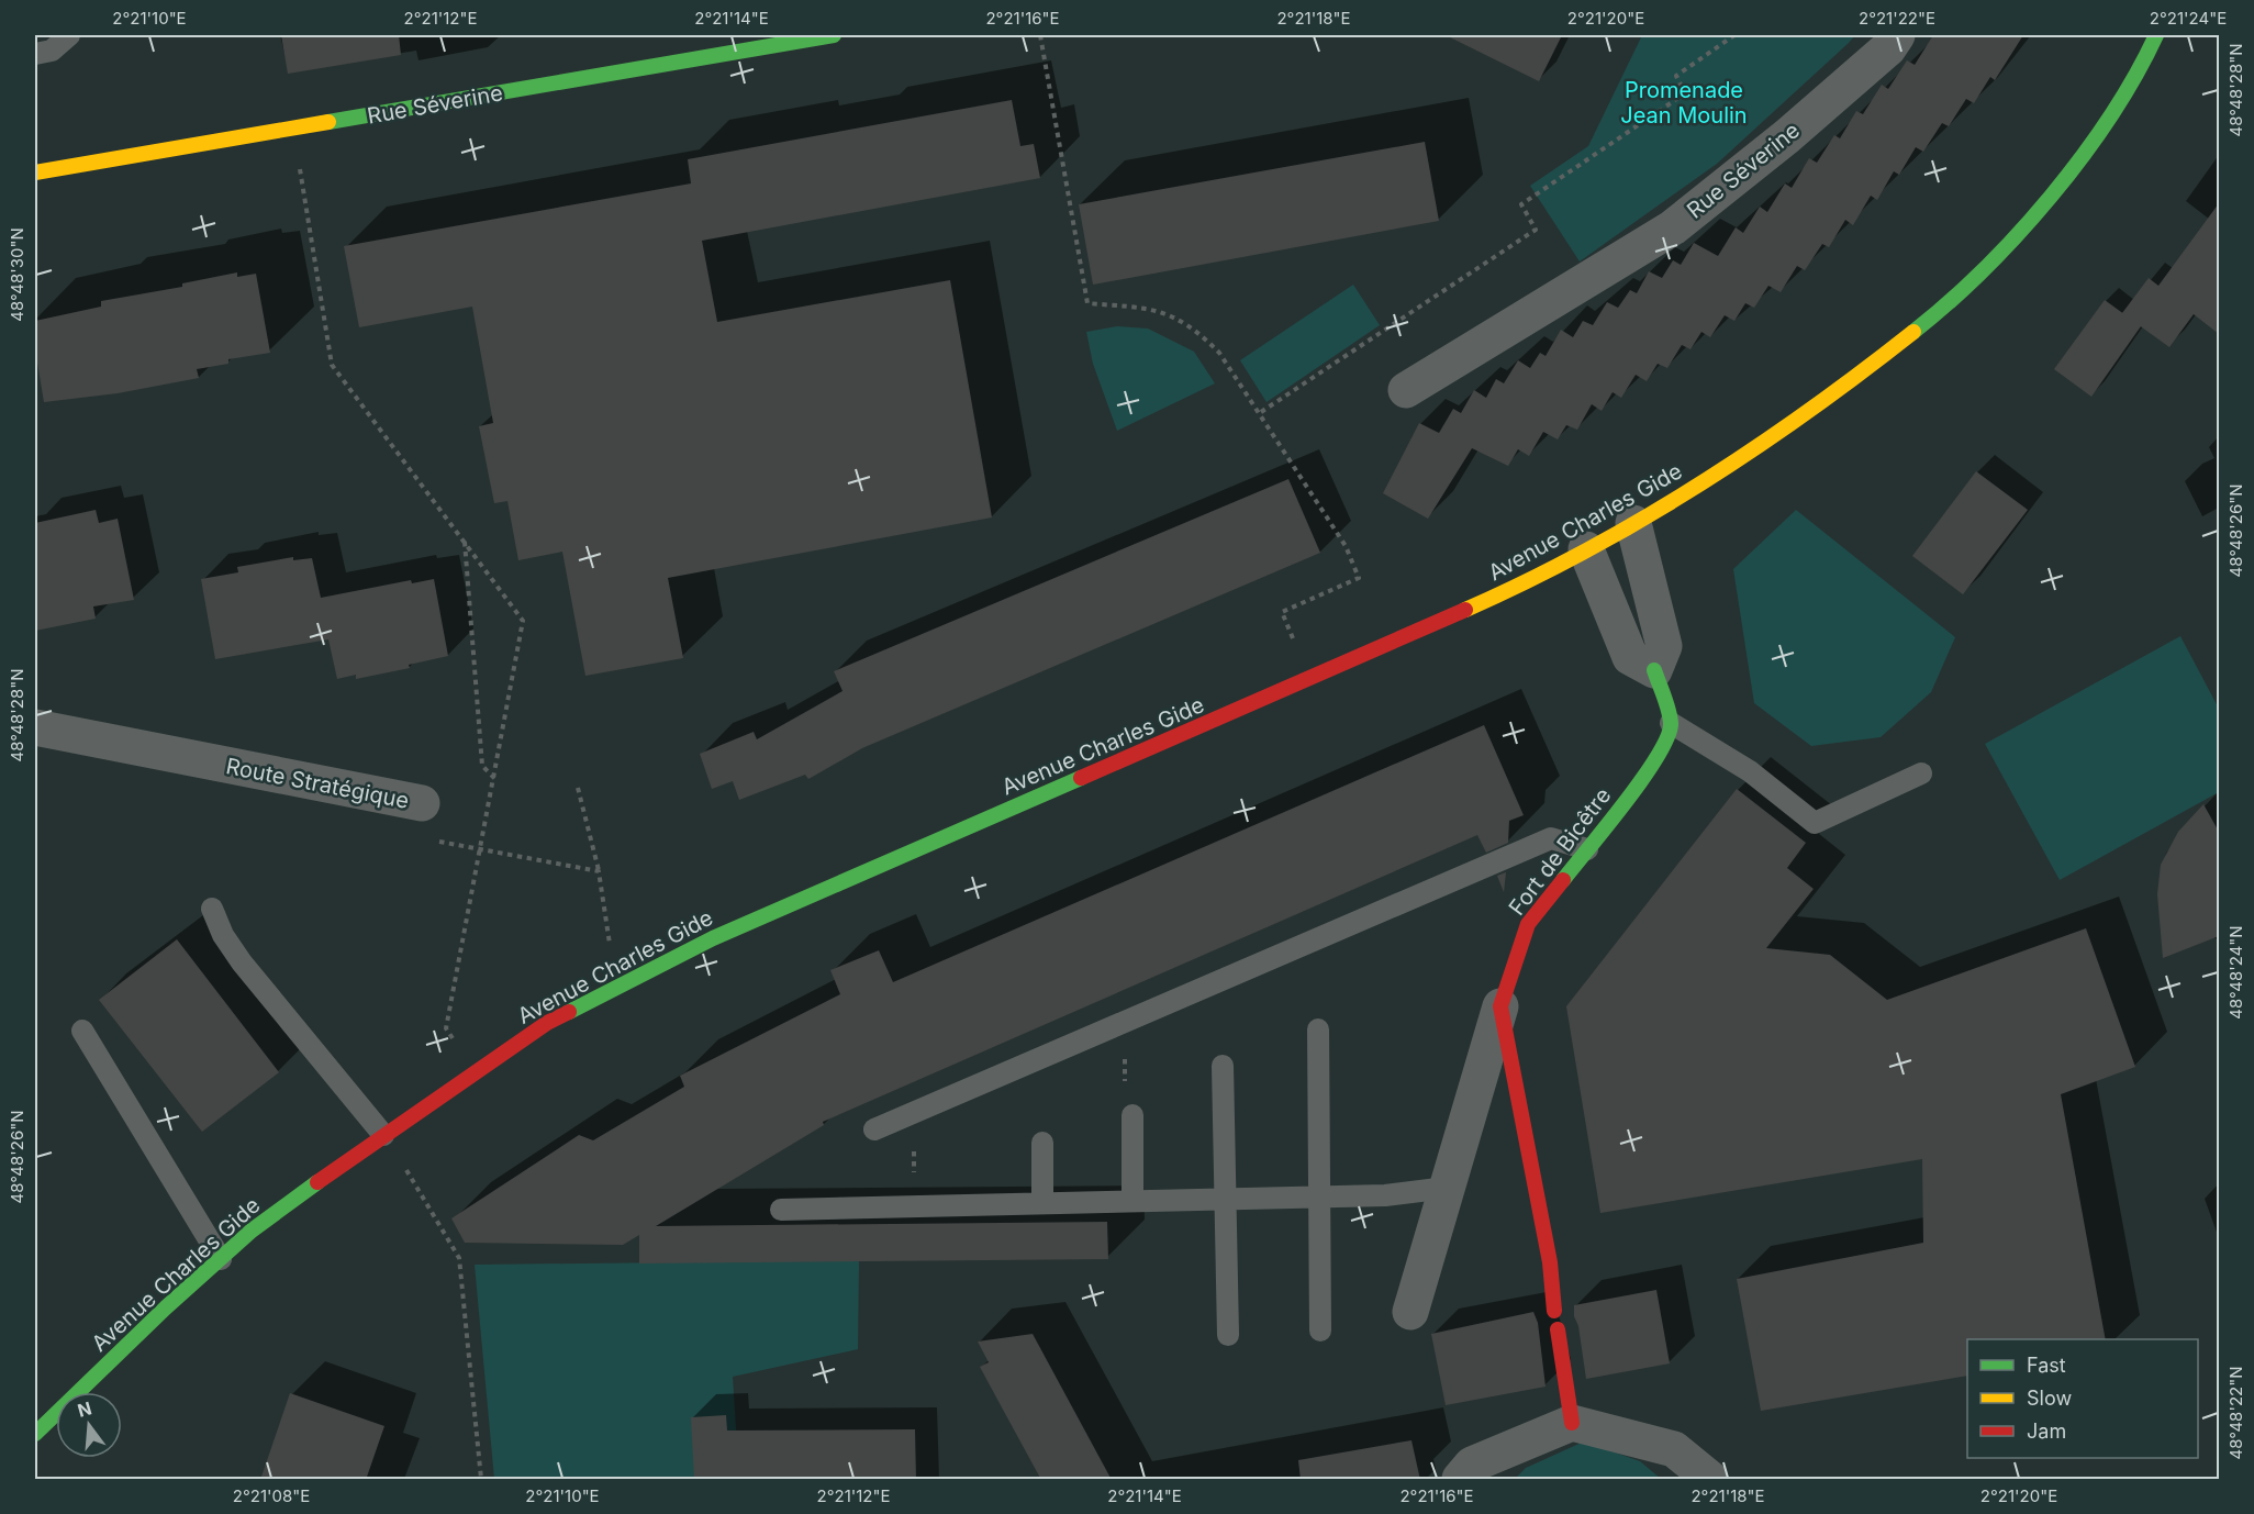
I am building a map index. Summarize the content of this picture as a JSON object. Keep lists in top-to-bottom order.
{
  "streets": {
    "main road": ["Rue Séverine", "Avenue Charles Gide", "Fort de Bicêtre"],
    "street": ["Route Stratégique"]
  },
  "parks": ["Promenade Jean Moulin"],
  "legend": ["Fast", "Slow", "Jam"],
  "north": "top",
  "coordinates": [
    "2°21'10\"E",
    "2°21'12\"E",
    "2°21'14\"E",
    "2°21'16\"E",
    "2°21'18\"E",
    "2°21'20\"E",
    "2°21'22\"E",
    "2°21'24\"E",
    "48°48'28\"N",
    "48°48'30\"N",
    "48°48'26\"N",
    "48°48'24\"N",
    "48°48'22\"N",
    "2°21'08\"E"
  ]
}
